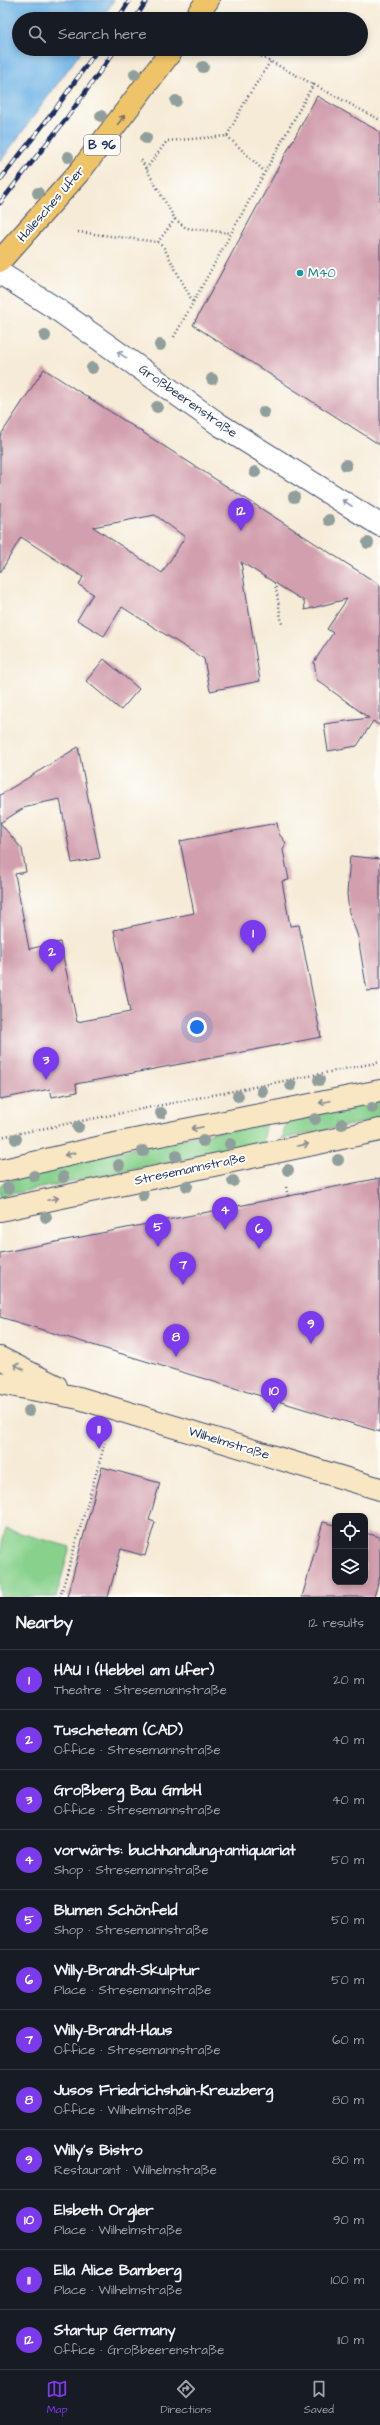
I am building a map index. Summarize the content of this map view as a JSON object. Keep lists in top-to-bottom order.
{
  "streets": {
    "main road": [
      "B 96",
      "Hallesches Ufer",
      "Stresemannstraße",
      "Wilhelmstraße"
    ],
    "street": ["Großbeerenstraße"]
  },
  "one_way": ["Hallesches Ufer", "Großbeerenstraße"],
  "places": ["M40"],
  "page": {
    "search": "Search here",
    "pins": [
      "12",
      "1",
      "2",
      "3",
      "4",
      "5",
      "6",
      "7",
      "9",
      "8",
      "10",
      "11"
    ],
    "heading": ["Nearby", "12 results"],
    "list": [
      {
        "mark": "1",
        "name": "HAU 1 (Hebbel am Ufer)",
        "note": "Theatre · Stresemannstraße",
        "value": "20 m"
      },
      {
        "mark": "2",
        "name": "Tuscheteam (CAD)",
        "note": "Office · Stresemannstraße",
        "value": "40 m"
      },
      {
        "mark": "3",
        "name": "Großberg Bau GmbH",
        "note": "Office · Stresemannstraße",
        "value": "40 m"
      },
      {
        "mark": "4",
        "name": "vorwärts: buchhandlung+antiquariat",
        "note": "Shop · Stresemannstraße",
        "value": "50 m"
      },
      {
        "mark": "5",
        "name": "Blumen Schönfeld",
        "note": "Shop · Stresemannstraße",
        "value": "50 m"
      },
      {
        "mark": "6",
        "name": "Willy-Brandt-Skulptur",
        "note": "Place · Stresemannstraße",
        "value": "50 m"
      },
      {
        "mark": "7",
        "name": "Willy-Brandt-Haus",
        "note": "Office · Stresemannstraße",
        "value": "60 m"
      },
      {
        "mark": "8",
        "name": "Jusos Friedrichshain-Kreuzberg",
        "note": "Office · Wilhelmstraße",
        "value": "80 m"
      },
      {
        "mark": "9",
        "name": "Willy's Bistro",
        "note": "Restaurant · Wilhelmstraße",
        "value": "80 m"
      },
      {
        "mark": "10",
        "name": "Elsbeth Orgler",
        "note": "Place · Wilhelmstraße",
        "value": "90 m"
      },
      {
        "mark": "11",
        "name": "Ella Alice Bamberg",
        "note": "Place · Wilhelmstraße",
        "value": "100 m"
      },
      {
        "mark": "12",
        "name": "Startup Germany",
        "note": "Office · Großbeerenstraße",
        "value": "110 m"
      }
    ],
    "nav": ["Map", "Directions", "Saved"]
  }
}
